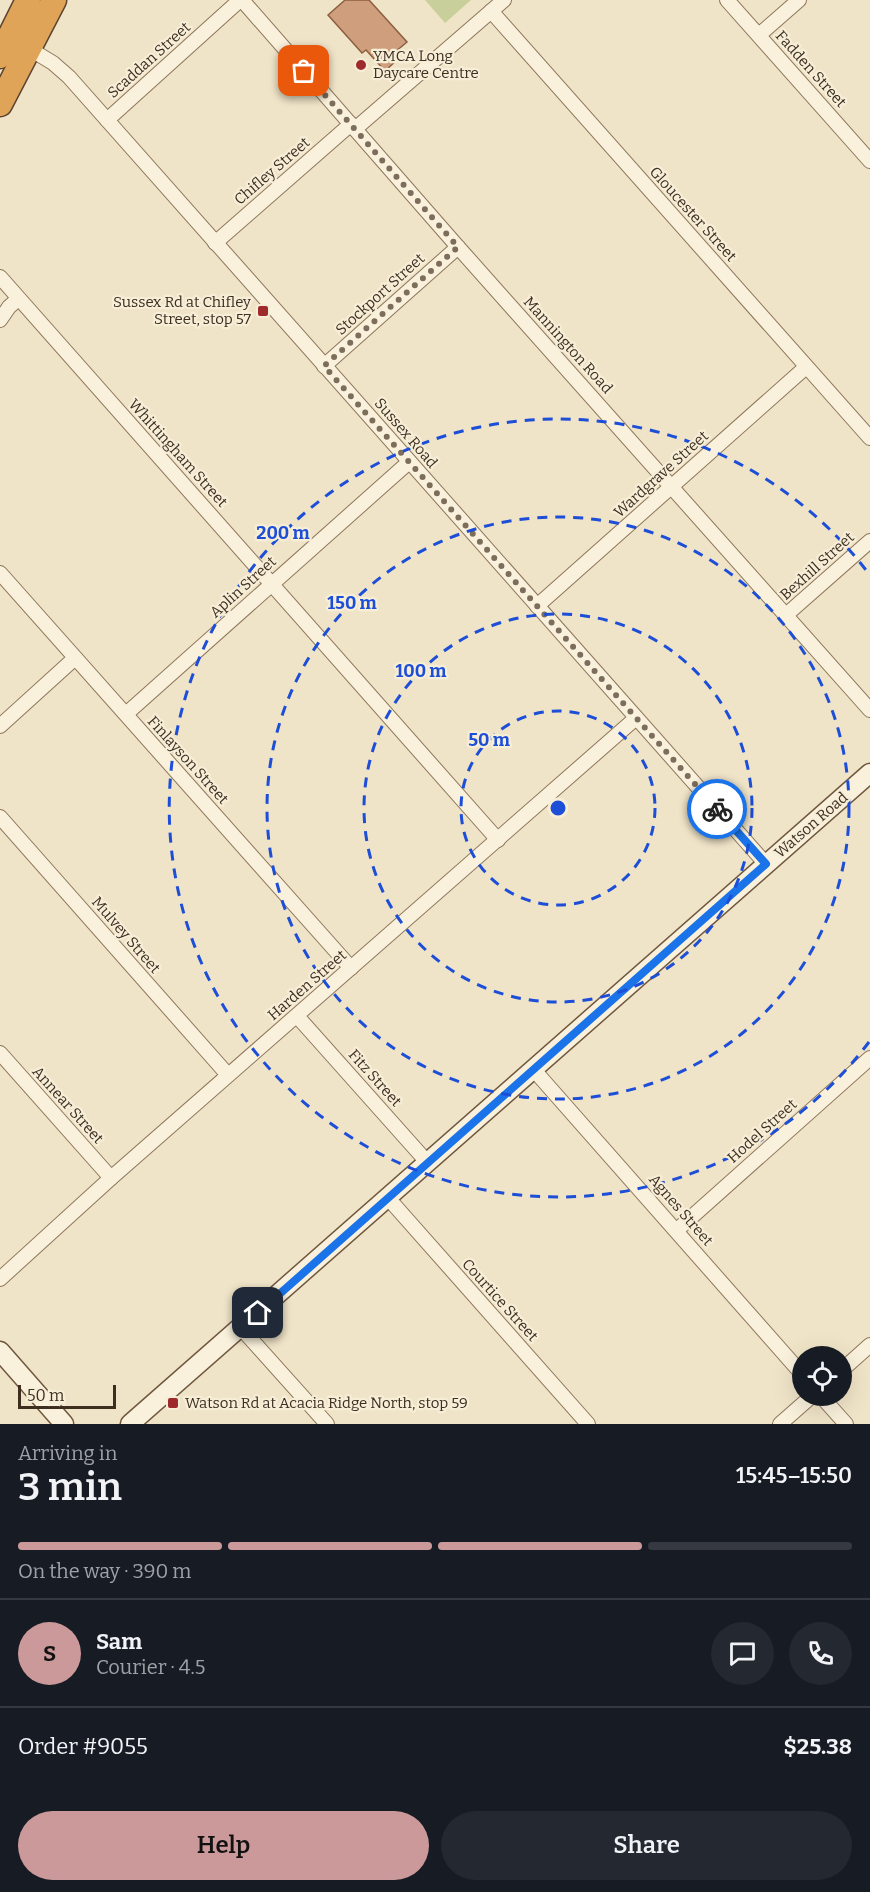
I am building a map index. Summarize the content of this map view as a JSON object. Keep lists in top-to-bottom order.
{
  "streets": {
    "street": [
      "Scaddan Street",
      "Fadden Street",
      "Chifley Street",
      "Gloucester Street",
      "Stockport Street",
      "Mannington Road",
      "Sussex Road",
      "Whittingham Street",
      "Wardgrave Street",
      "Bexhill Street",
      "Aplin Street",
      "Finlayson Street",
      "Watson Road",
      "Mulvey Street",
      "Harden Street",
      "Fitz Street",
      "Annear Street",
      "Hodel Street",
      "Agnes Street",
      "Courtice Street"
    ]
  },
  "crossings": [
    ["Scaddan Street", "Mannington Road"],
    ["Scaddan Street", "Sussex Road"],
    ["Chifley Street", "Gloucester Street"],
    ["Chifley Street", "Mannington Road"],
    ["Chifley Street", "Sussex Road"],
    ["Gloucester Street", "Wardgrave Street"],
    ["Stockport Street", "Mannington Road"],
    ["Stockport Street", "Sussex Road"],
    ["Mannington Road", "Wardgrave Street"],
    ["Mannington Road", "Bexhill Street"],
    ["Sussex Road", "Wardgrave Street"],
    ["Sussex Road", "Aplin Street"],
    ["Sussex Road", "Watson Road"],
    ["Sussex Road", "Harden Street"],
    ["Whittingham Street", "Aplin Street"],
    ["Whittingham Street", "Harden Street"],
    ["Aplin Street", "Finlayson Street"],
    ["Finlayson Street", "Harden Street"],
    ["Watson Road", "Fitz Street"],
    ["Watson Road", "Agnes Street"],
    ["Watson Road", "Courtice Street"],
    ["Mulvey Street", "Harden Street"],
    ["Harden Street", "Fitz Street"],
    ["Harden Street", "Annear Street"],
    ["Hodel Street", "Agnes Street"]
  ],
  "places": {
    "other": ["YMCA Long Daycare Centre"],
    "transit": ["Sussex Rd at Chifley Street, stop 57", "Watson Rd at Acacia Ridge North, stop 59"]
  },
  "scale_bar": "50 m",
  "page": {
    "scale": "50 m",
    "heading": ["3 min", "Arriving in", "15:45–15:50"],
    "panel": [
      "Sam",
      "Courier · 4.5",
      "Order #9055",
      "$25.38"
    ],
    "bar": "On the way · 390 m",
    "round": "S",
    "buttons": ["Help", "Share"]
  },
  "rings": [
    "200 m",
    "150 m",
    "100 m",
    "50 m"
  ]
}
